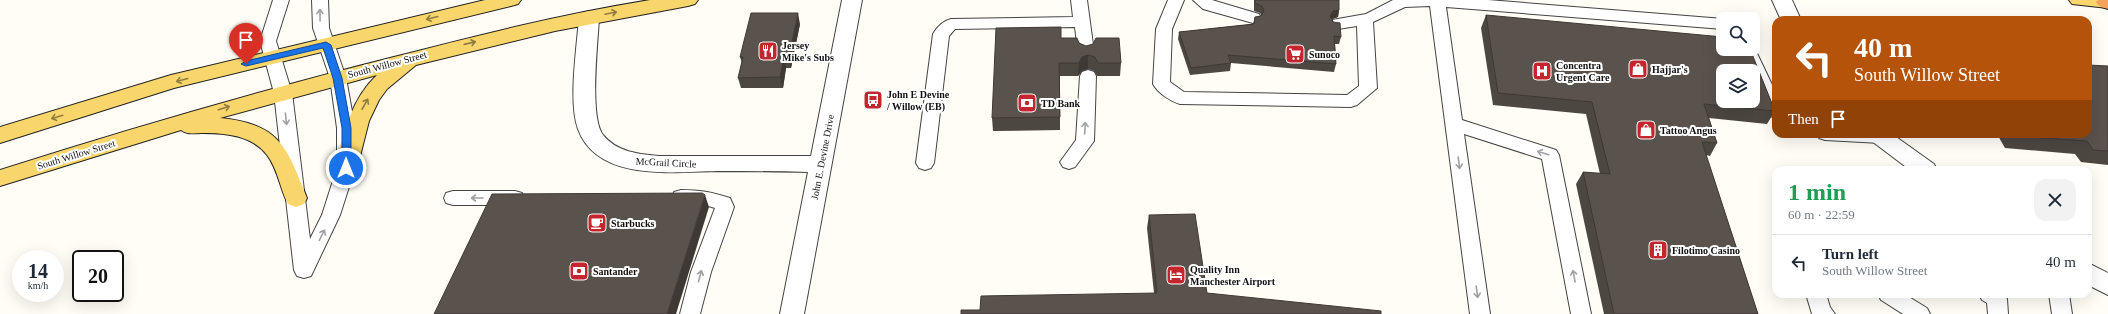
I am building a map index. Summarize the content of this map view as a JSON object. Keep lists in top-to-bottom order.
{
  "streets": {
    "main road": ["South Willow Street"],
    "street": ["John E. Devine Drive", "McGrail Circle"]
  },
  "crossings": [
    ["South Willow Street", "McGrail Circle"],
    ["John E. Devine Drive", "McGrail Circle"]
  ],
  "places": {
    "restaurant": ["Jersey Mike's Subs"],
    "supermarket": ["Sunoco"],
    "shop": ["Hajjar's", "Tattoo Angus"],
    "hospital": ["Concentra Urgent Care"],
    "bus stop": ["John E Devine / Willow (EB)"],
    "bank": ["TD Bank", "Santander"],
    "cafe": ["Starbucks"],
    "building": ["Filotimo Casino"],
    "hotel": ["Quality Inn Manchester Airport"]
  },
  "page": {
    "turn": ["40 m", "South Willow Street"],
    "then": "Then",
    "heading": ["1 min", "60 m · 22:59"],
    "list": [
      {
        "name": "Turn left",
        "note": "South Willow Street",
        "value": "40 m"
      }
    ],
    "speed": "14 km/h",
    "limit": "20"
  }
}
